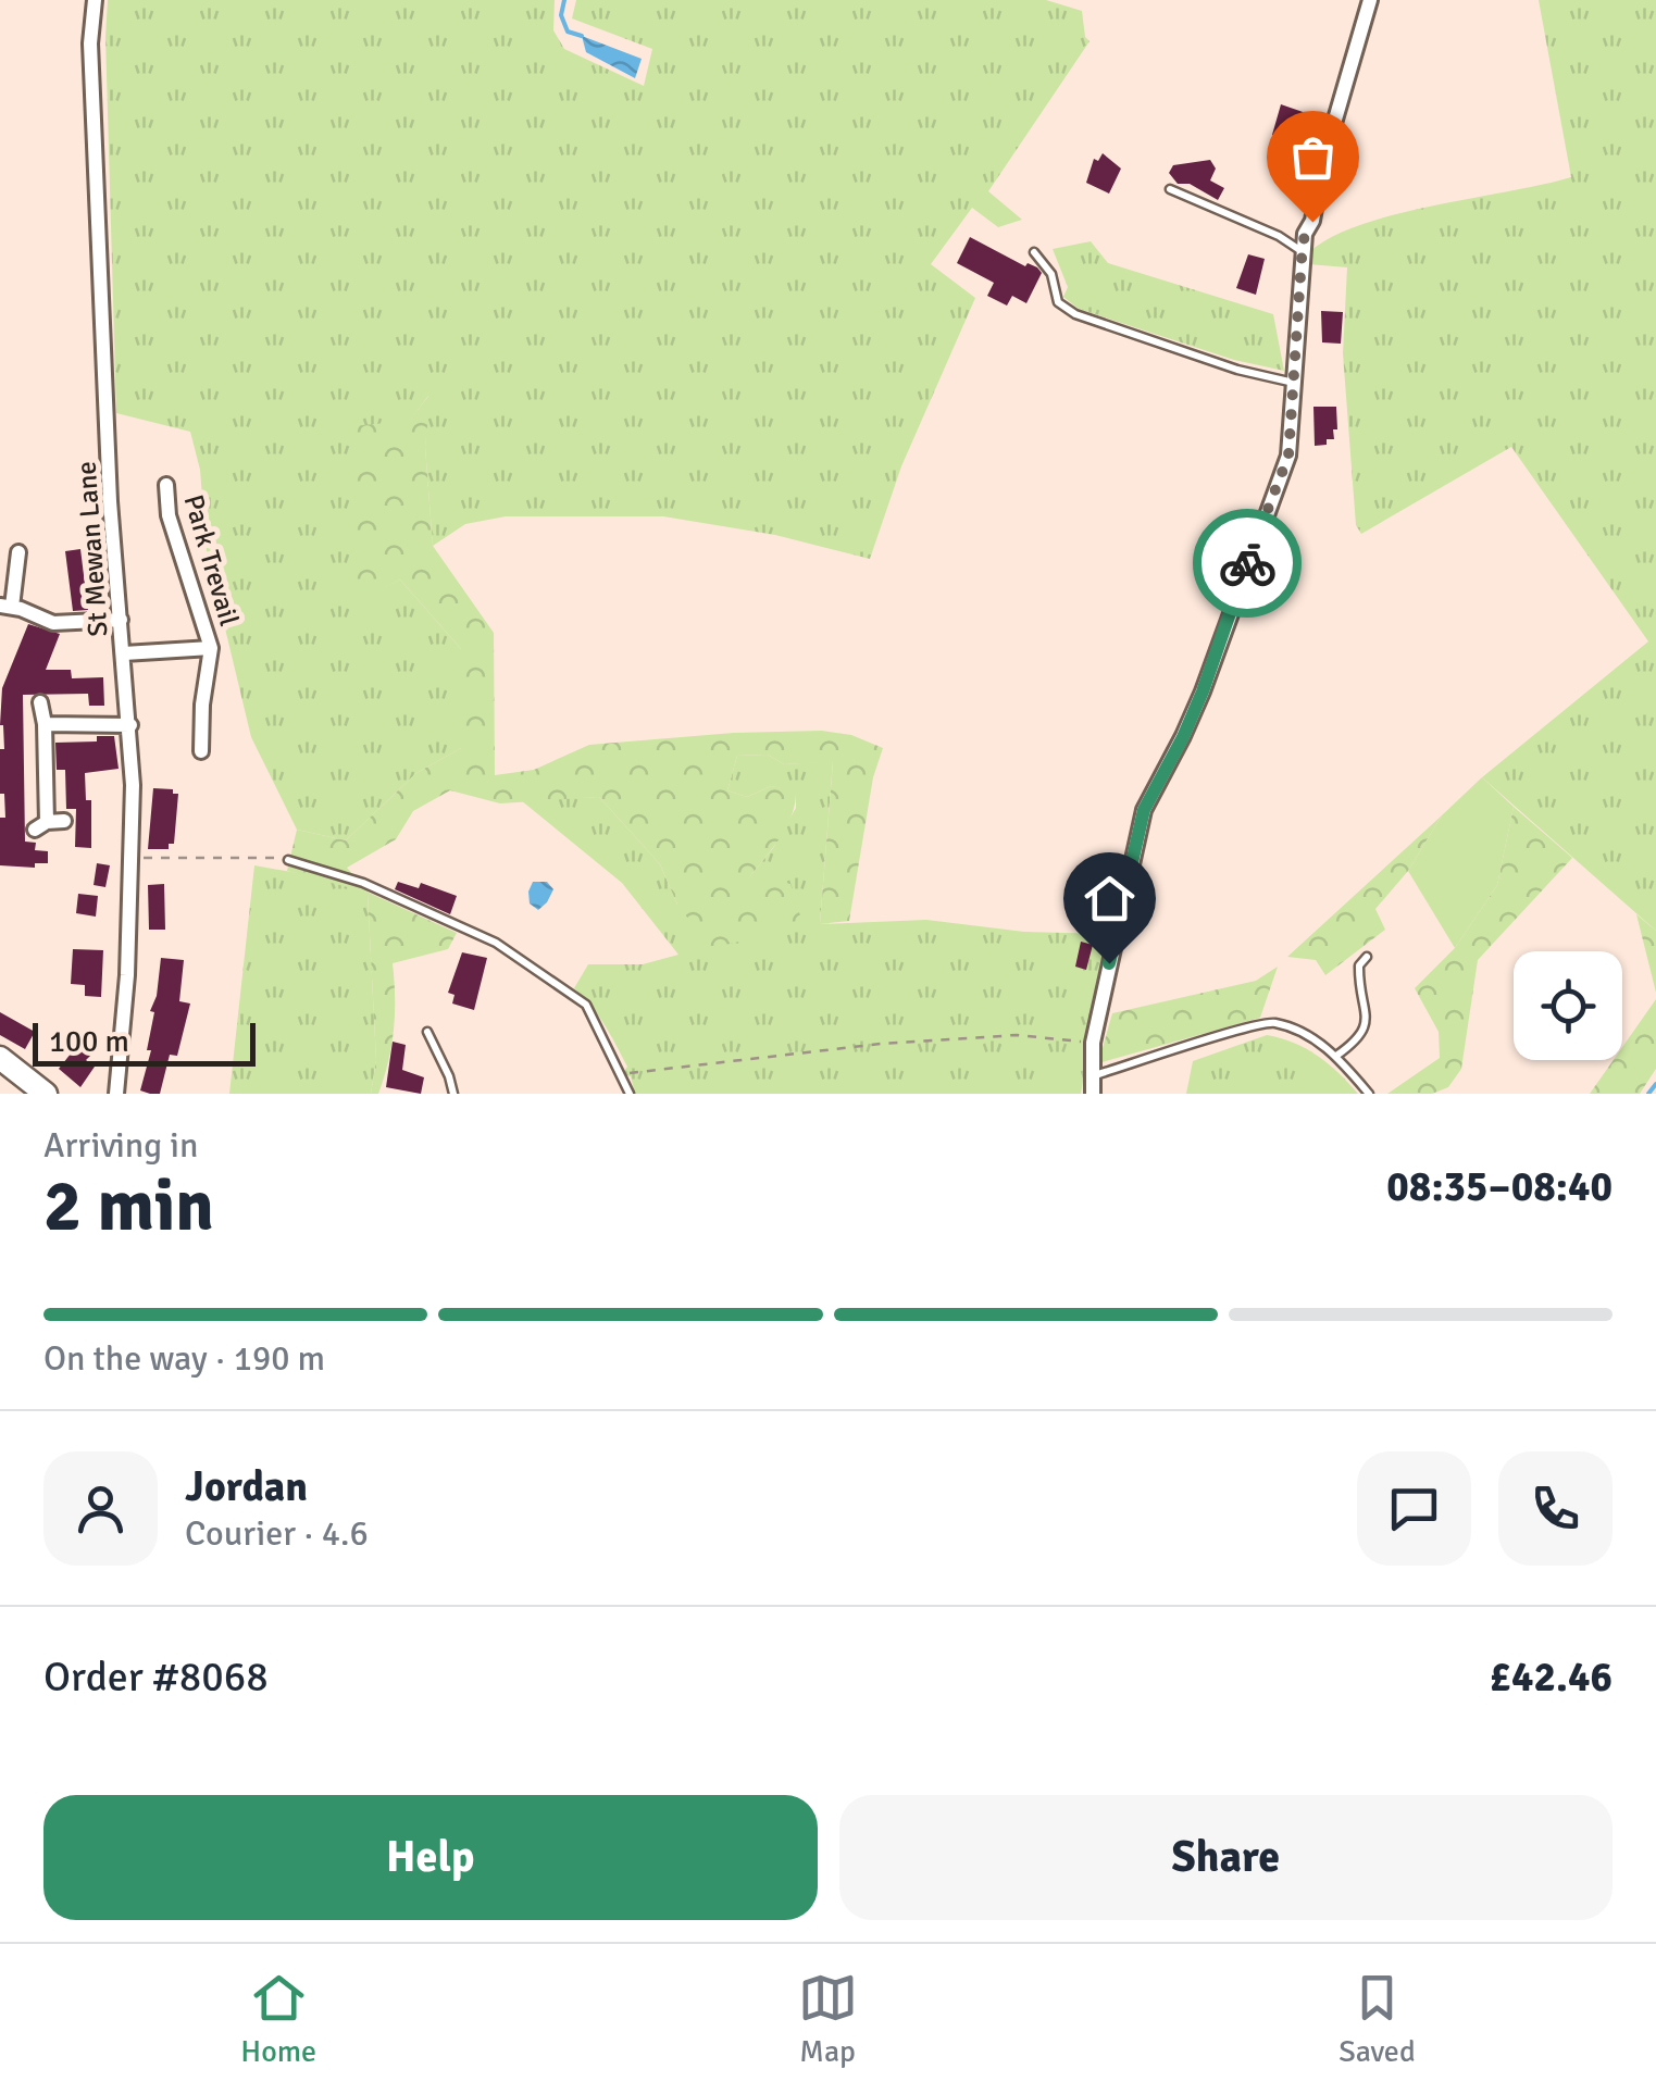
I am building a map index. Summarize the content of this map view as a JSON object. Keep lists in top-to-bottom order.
{
  "streets": {
    "street": ["St Mewan Lane", "Park Trevail"]
  },
  "crossings": [
    ["St Mewan Lane", "Park Trevail"]
  ],
  "scale_bar": "100 m",
  "page": {
    "scale": "100 m",
    "heading": ["2 min", "Arriving in", "08:35–08:40"],
    "panel": [
      "Jordan",
      "Courier · 4.6",
      "Order #8068",
      "£42.46"
    ],
    "bar": "On the way · 190 m",
    "buttons": ["Help", "Share"],
    "tabs": ["Home", "Map", "Saved"]
  }
}
